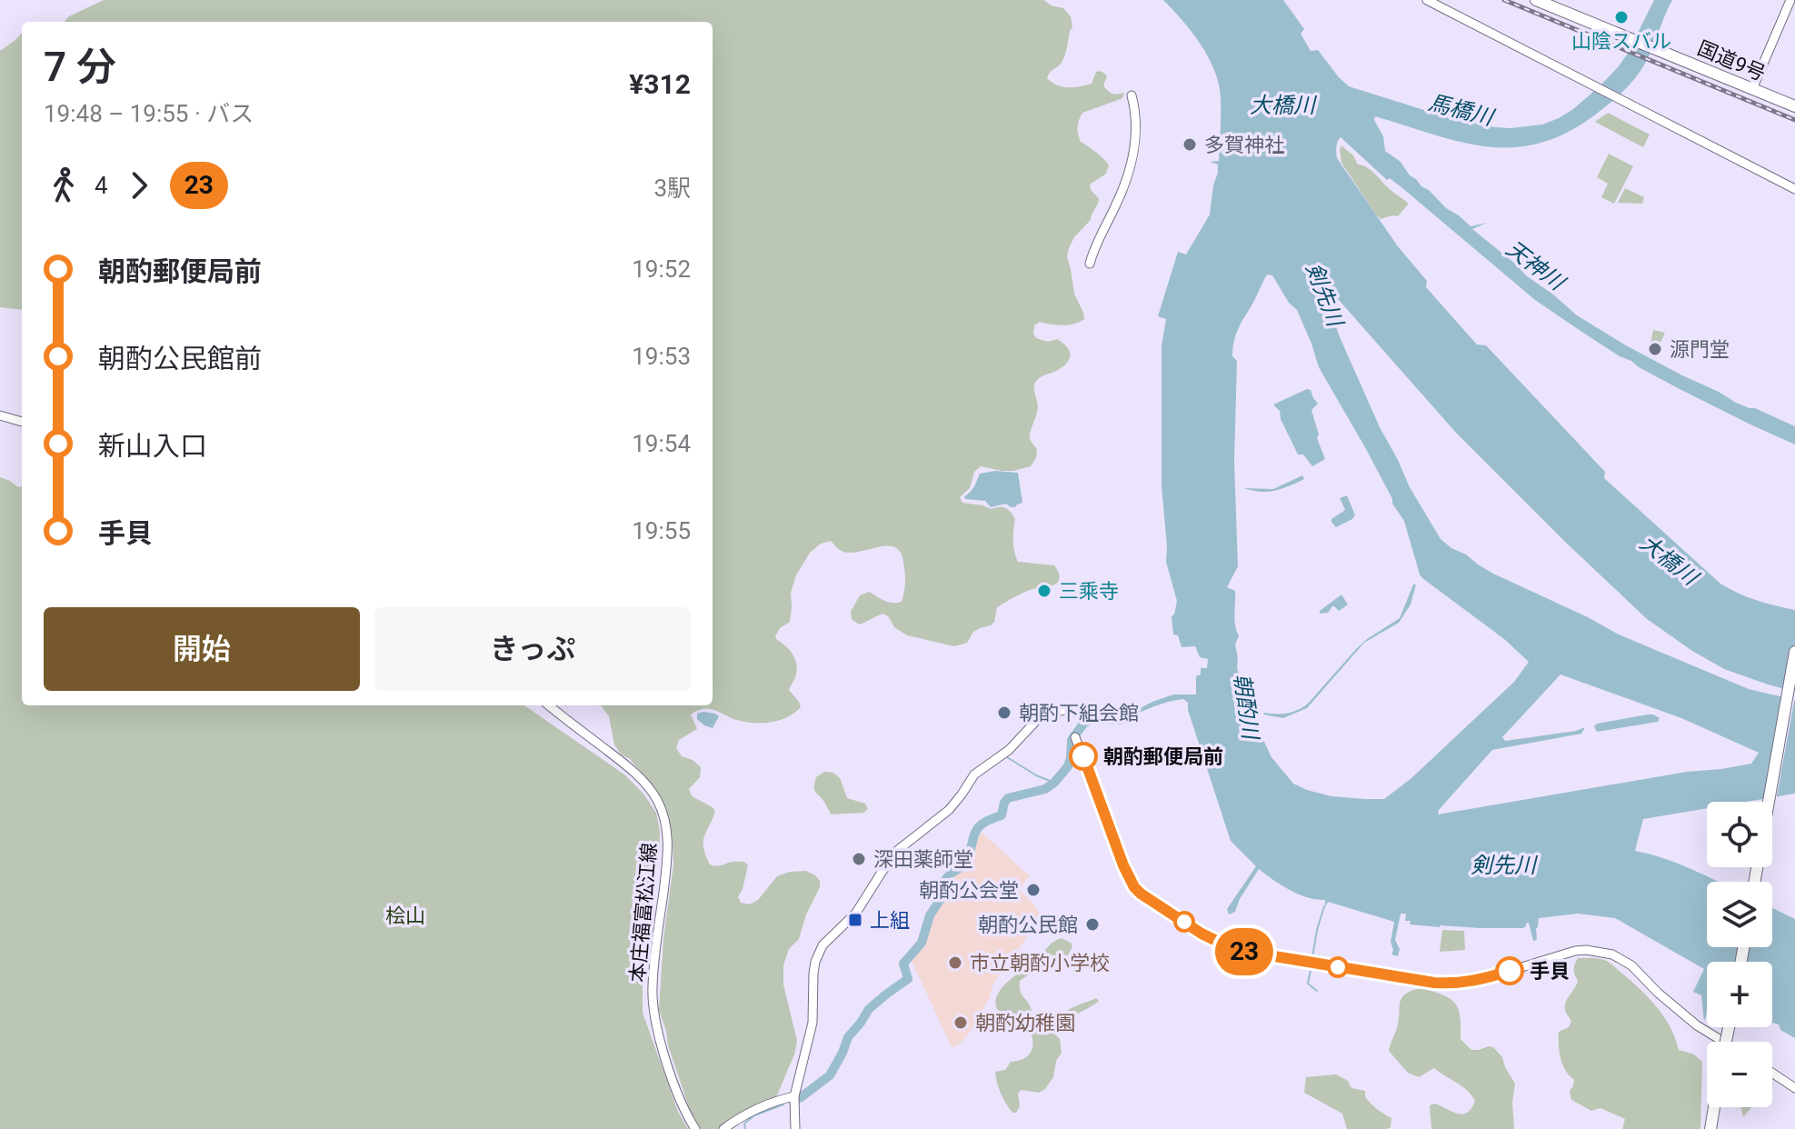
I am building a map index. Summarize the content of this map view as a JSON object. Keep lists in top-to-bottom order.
{
  "streets": {
    "highway": ["国道9号"],
    "street": ["本庄福富松江線"]
  },
  "water": [
    "大橋川",
    "馬橋川",
    "天神川",
    "剣先川",
    "朝酌川"
  ],
  "parks": ["桧山"],
  "places": {
    "other": [
      "山陰スバル",
      "多賀神社",
      "源門堂",
      "三乘寺",
      "朝酌下組会館",
      "朝酌郵便局前",
      "深田薬師堂",
      "朝酌公会堂",
      "朝酌公民館",
      "市立朝酌小学校",
      "手貝",
      "朝酌幼稚園"
    ],
    "transit": ["上組"]
  },
  "lines": ["bus line 23"],
  "page": {
    "on_map": "23",
    "heading": ["7 分", "19:48 – 19:55 · バス", "¥312"],
    "legs": ["4", "23", "3駅"],
    "list": [
      {
        "name": "朝酌郵便局前",
        "value": "19:52"
      },
      {
        "name": "朝酌公民館前",
        "value": "19:53"
      },
      {
        "name": "新山入口",
        "value": "19:54"
      },
      {
        "name": "手貝",
        "value": "19:55"
      }
    ],
    "buttons": ["開始", "きっぷ"],
    "map_buttons": ["+", "−"]
  }
}
